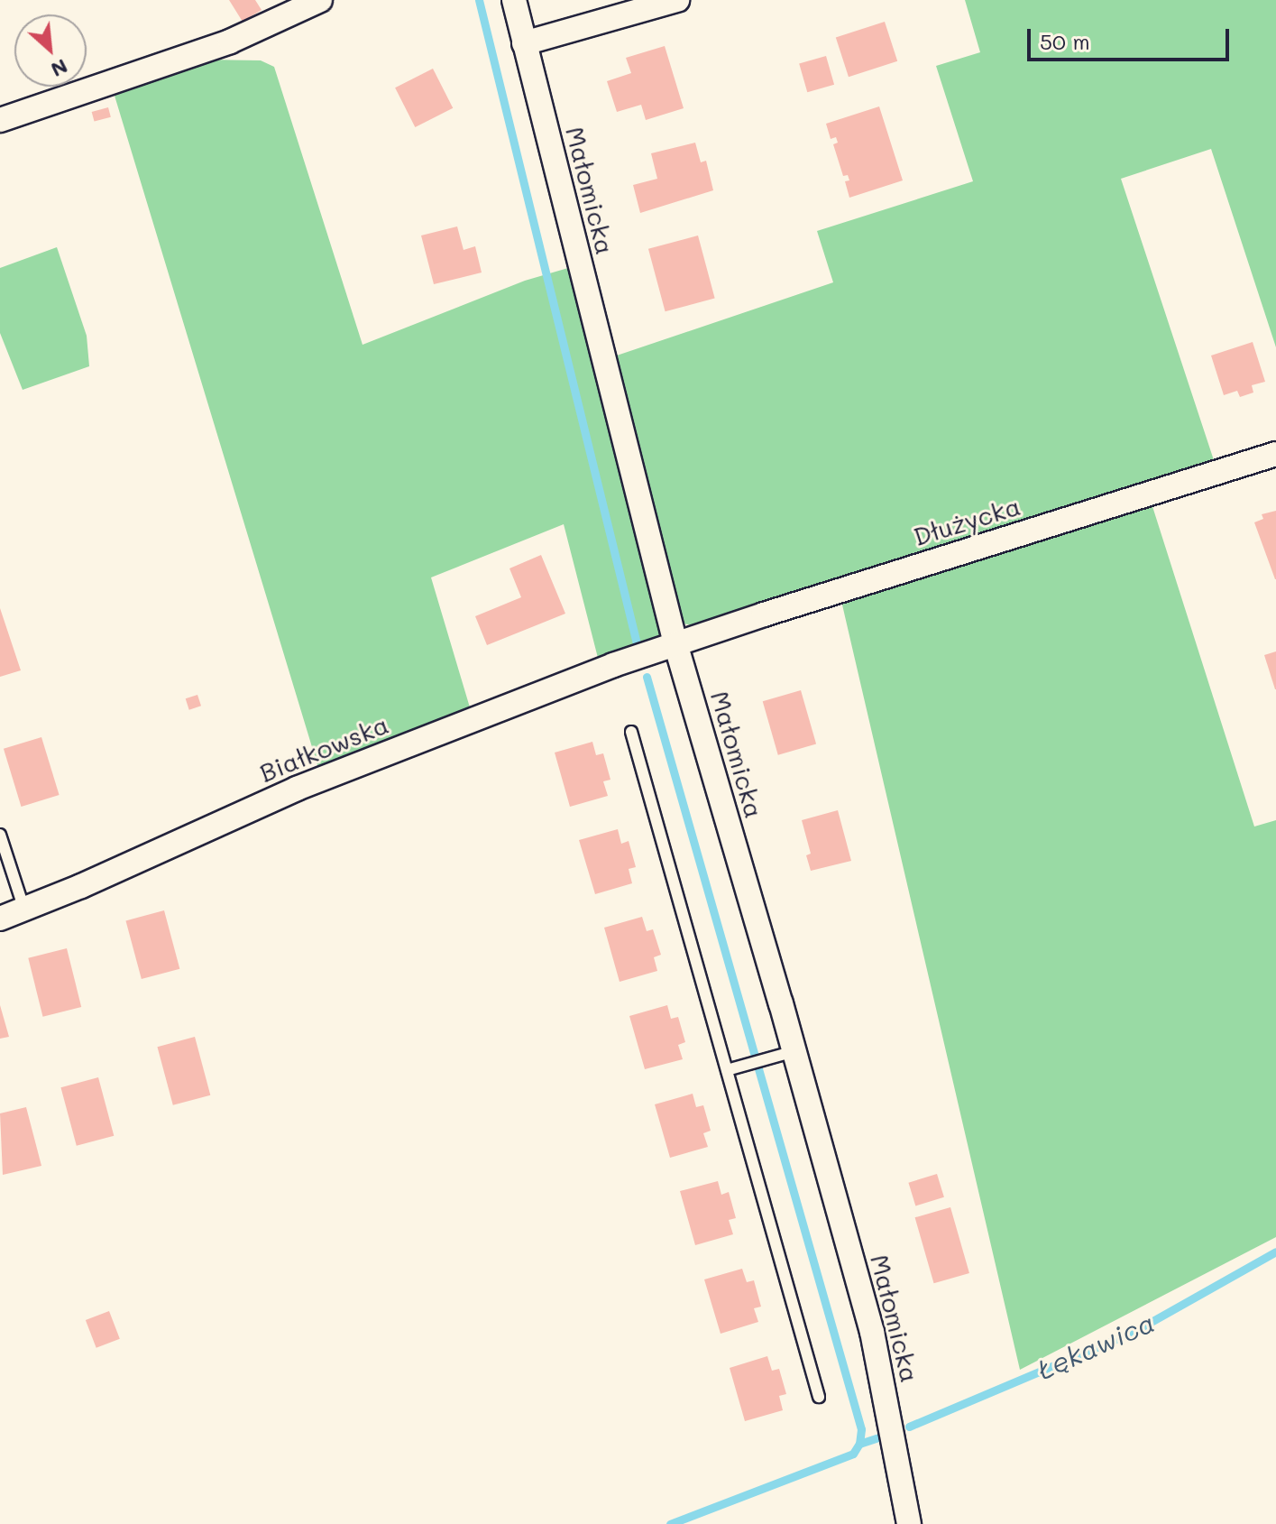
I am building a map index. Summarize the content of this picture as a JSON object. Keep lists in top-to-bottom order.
{
  "streets": {
    "street": ["Małomicka", "Dłużycka", "Białkowska"]
  },
  "crossings": [
    ["Małomicka", "Dłużycka"],
    ["Małomicka", "Białkowska"],
    ["Dłużycka", "Białkowska"]
  ],
  "water": ["Łękawica"],
  "scale_bar": "50 m",
  "north": "bottom right"
}
